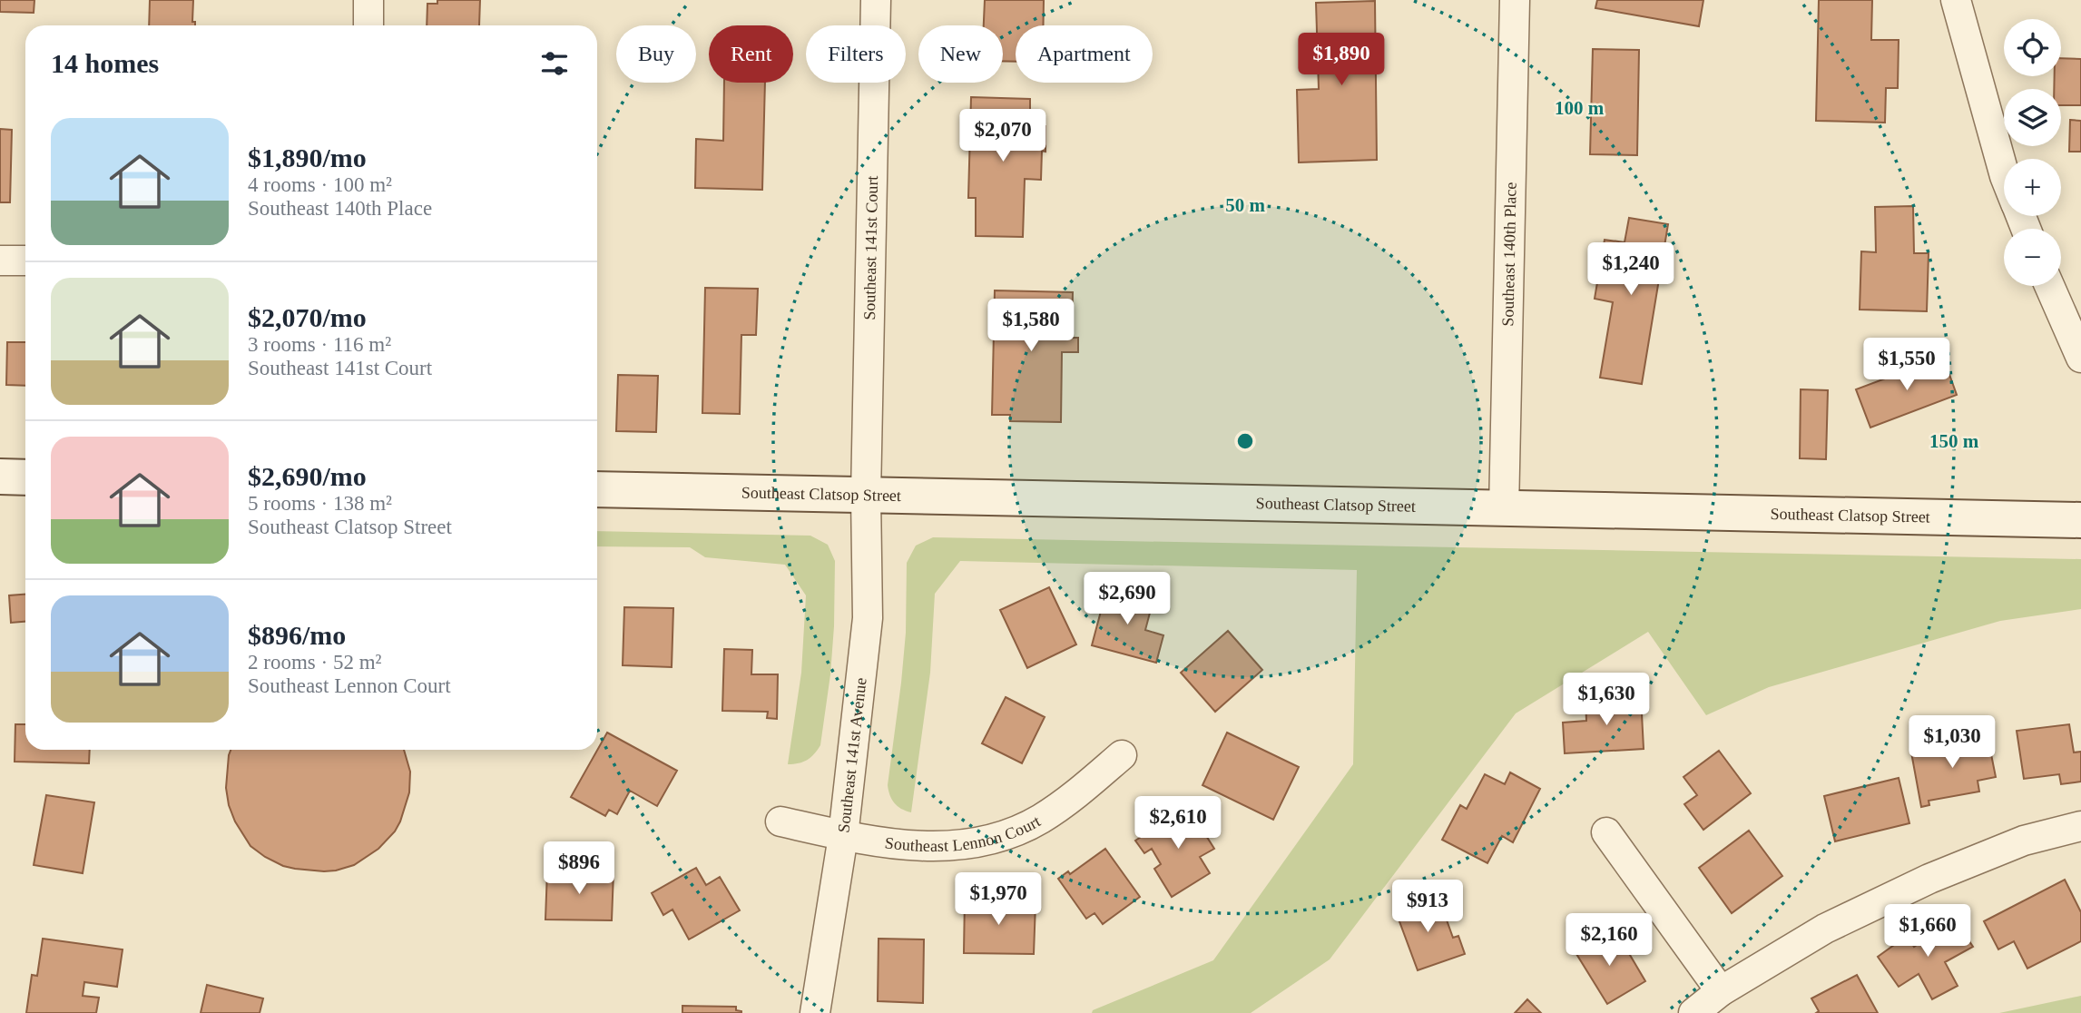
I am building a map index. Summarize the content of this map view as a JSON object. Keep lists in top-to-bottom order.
{
  "streets": {
    "street": [
      "Southeast 141st Court",
      "Southeast 140th Place",
      "Southeast Clatsop Street",
      "Southeast 141st Avenue",
      "Southeast Lennon Court"
    ]
  },
  "crossings": [
    ["Southeast 141st Court", "Southeast Clatsop Street"],
    ["Southeast 141st Court", "Southeast 141st Avenue"],
    ["Southeast 140th Place", "Southeast Clatsop Street"],
    ["Southeast Clatsop Street", "Southeast 141st Avenue"],
    ["Southeast 141st Avenue", "Southeast Lennon Court"]
  ],
  "page": {
    "map_buttons": ["+", "−"],
    "chip": [
      "Buy",
      "Rent",
      "Filters",
      "New",
      "Apartment"
    ],
    "heading": "14 homes",
    "price": [
      "$1,890",
      "$2,070",
      "$1,240",
      "$1,580",
      "$1,550",
      "$2,690",
      "$1,630",
      "$1,030",
      "$2,610",
      "$896",
      "$1,970",
      "$913",
      "$1,660",
      "$2,160"
    ],
    "list": [
      {
        "name": "$1,890/mo",
        "note": "4 rooms · 100 m² · Southeast 140th Place"
      },
      {
        "name": "$2,070/mo",
        "note": "3 rooms · 116 m² · Southeast 141st Court"
      },
      {
        "name": "$2,690/mo",
        "note": "5 rooms · 138 m² · Southeast Clatsop Street"
      },
      {
        "name": "$896/mo",
        "note": "2 rooms · 52 m² · Southeast Lennon Court"
      }
    ]
  },
  "rings": ["100 m", "50 m", "150 m"]
}
